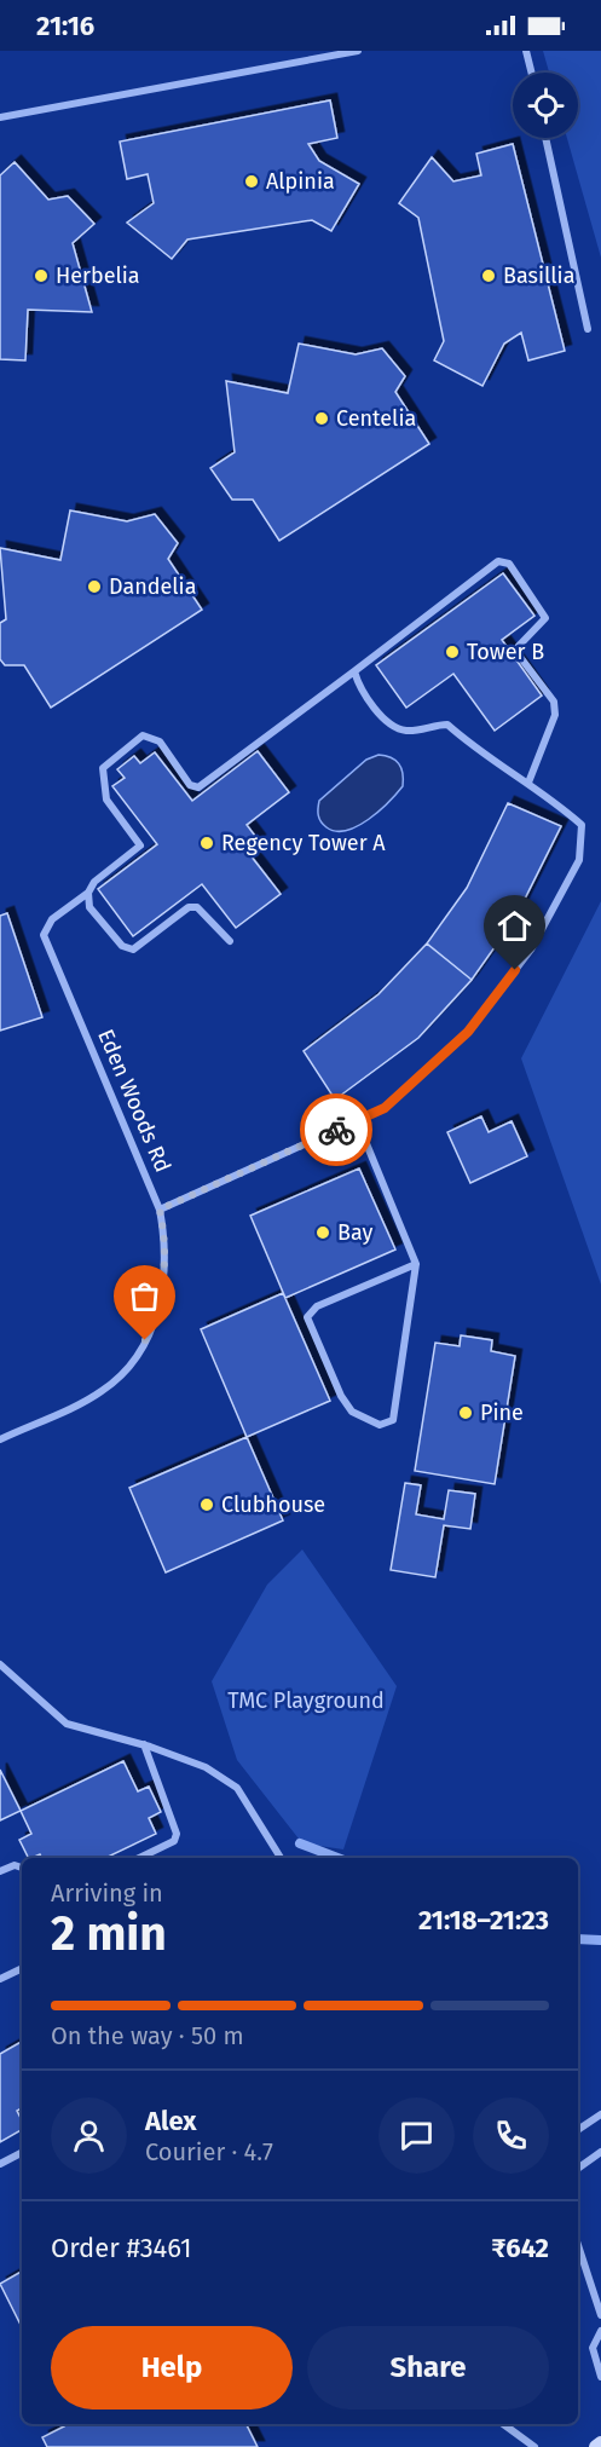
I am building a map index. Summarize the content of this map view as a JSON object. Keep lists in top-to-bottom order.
{
  "streets": {
    "street": ["Eden Woods Rd"]
  },
  "parks": ["TMC Playground"],
  "places": [
    "Alpinia",
    "Herbelia",
    "Basillia",
    "Centelia",
    "Dandelia",
    "Tower B",
    "Regency Tower A",
    "Bay",
    "Pine",
    "Clubhouse"
  ],
  "page": {
    "status": "21:16",
    "heading": ["2 min", "Arriving in", "21:18–21:23"],
    "panel": [
      "Alex",
      "Courier · 4.7",
      "Order #3461",
      "₹642"
    ],
    "bar": "On the way · 50 m",
    "buttons": ["Help", "Share"]
  }
}
